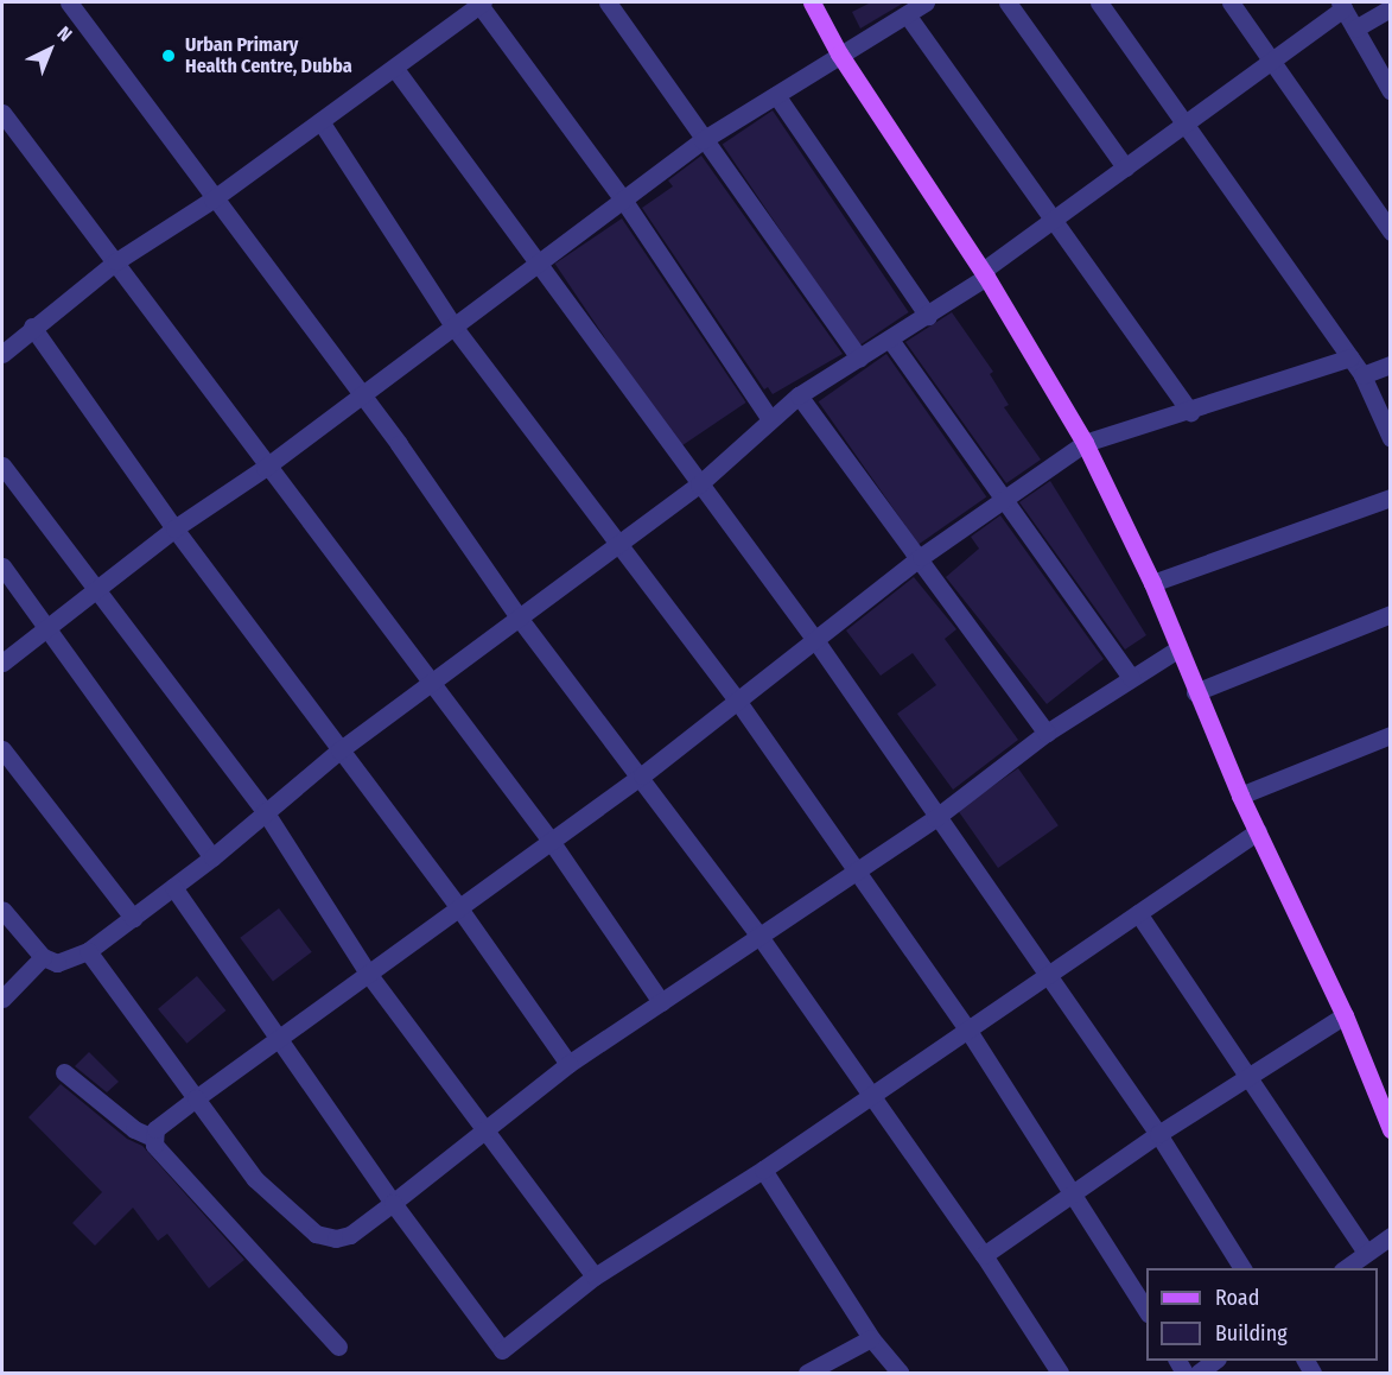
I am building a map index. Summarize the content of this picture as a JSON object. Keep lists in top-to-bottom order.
{
  "places": ["Urban Primary Health Centre, Dubba"],
  "legend": ["Road", "Building"],
  "north": "top right"
}
